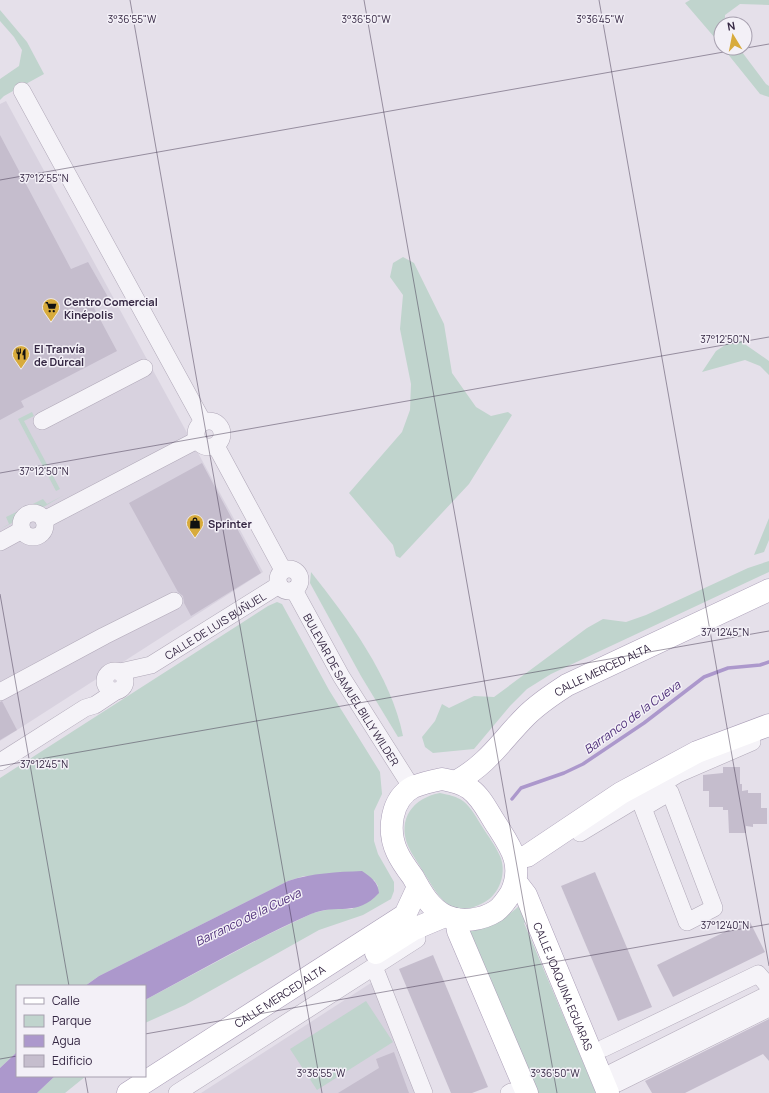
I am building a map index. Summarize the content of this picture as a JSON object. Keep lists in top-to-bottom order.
{
  "streets": {
    "main road": ["CALLE MERCED ALTA", "CALLE JOAQUINA EGUARAS"],
    "street": ["CALLE DE LUIS BUÑUEL", "BULEVAR DE SAMUEL BILLY WILDER"]
  },
  "crossings": [
    ["CALLE DE LUIS BUÑUEL", "BULEVAR DE SAMUEL BILLY WILDER"],
    ["CALLE MERCED ALTA", "BULEVAR DE SAMUEL BILLY WILDER"],
    ["CALLE MERCED ALTA", "CALLE JOAQUINA EGUARAS"],
    ["BULEVAR DE SAMUEL BILLY WILDER", "CALLE JOAQUINA EGUARAS"]
  ],
  "water": ["Barranco de la Cueva"],
  "places": {
    "supermarket": ["Centro Comercial Kinépolis"],
    "restaurant": ["El Tranvía de Dúrcal"],
    "shop": ["Sprinter"]
  },
  "legend": [
    "Calle",
    "Parque",
    "Agua",
    "Edificio"
  ],
  "north": "top",
  "coordinates": [
    "3°36'55\"W",
    "3°36'50\"W",
    "3°36'45\"W",
    "37°12'55\"N",
    "37°12'50\"N",
    "37°12'45\"N",
    "37°12'40\"N"
  ]
}
